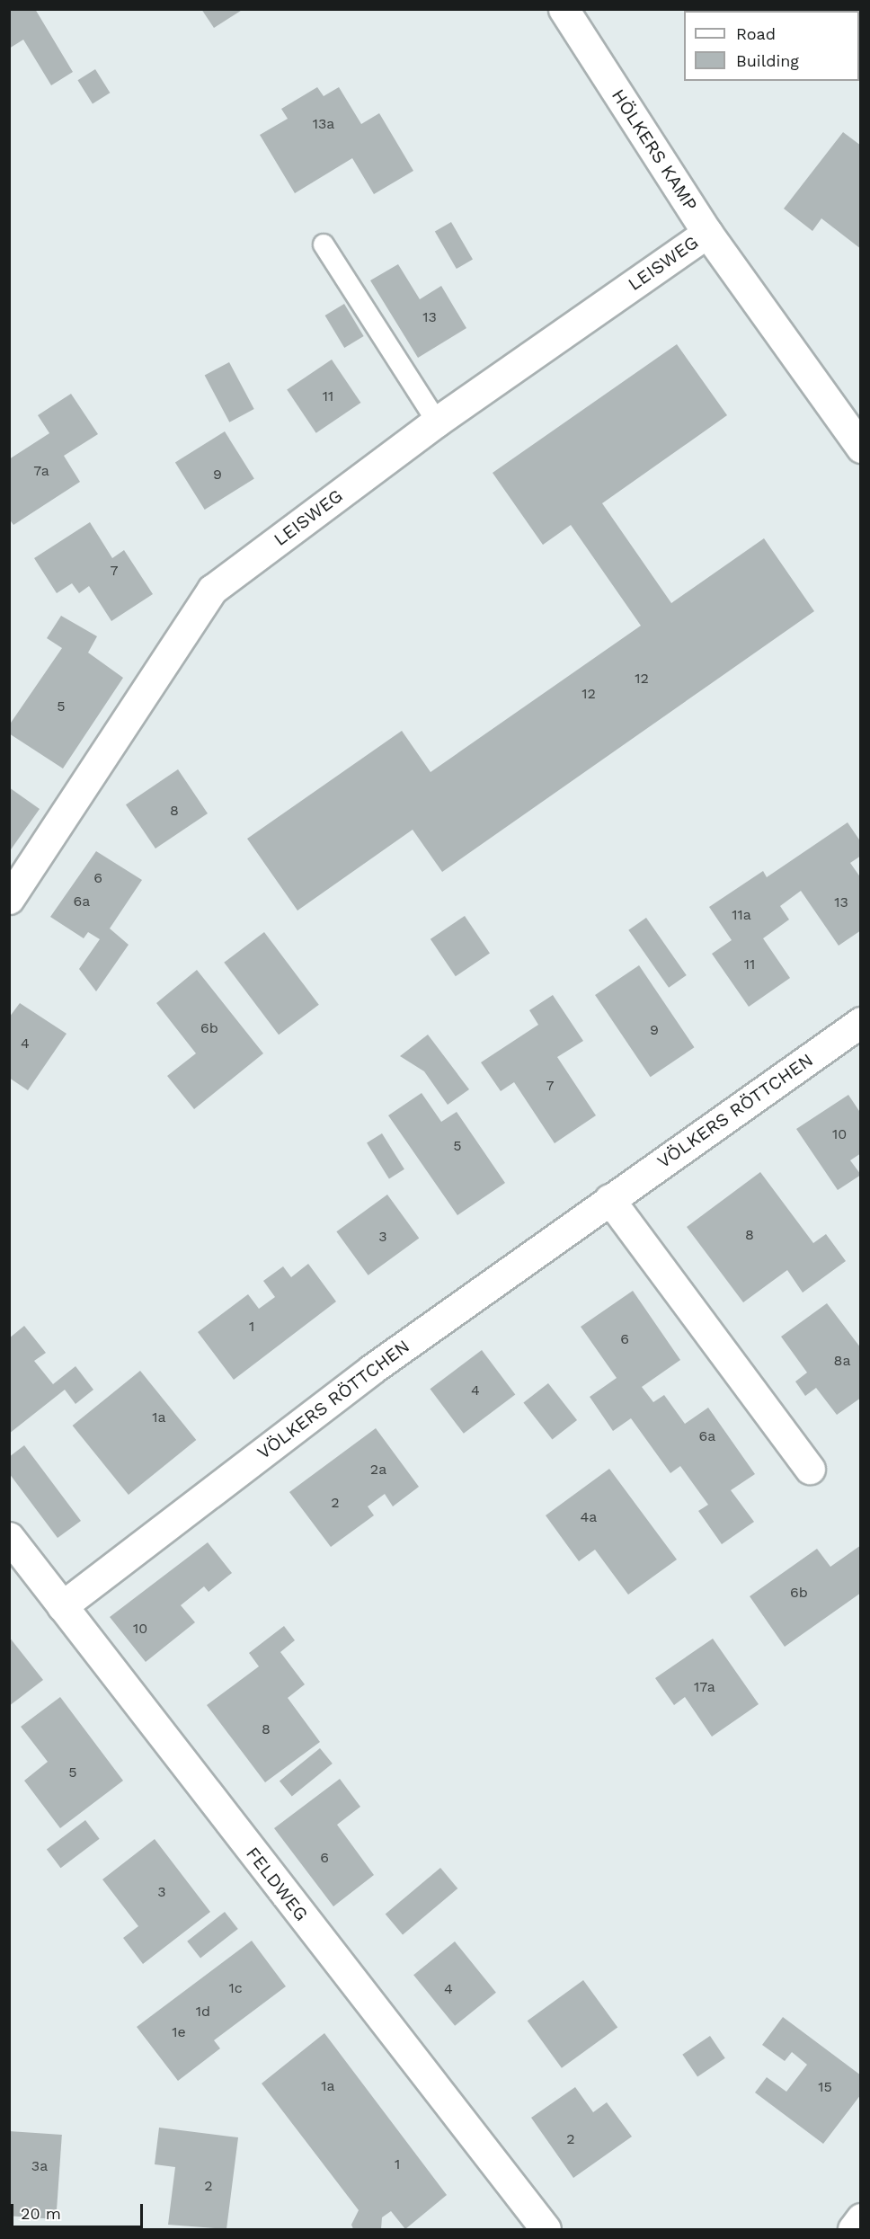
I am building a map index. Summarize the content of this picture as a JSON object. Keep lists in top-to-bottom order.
{
  "streets": {
    "street": [
      "HÖLKERS KAMP",
      "LEISWEG",
      "VÖLKERS RÖTTCHEN",
      "FELDWEG"
    ]
  },
  "crossings": [
    ["HÖLKERS KAMP", "LEISWEG"],
    ["VÖLKERS RÖTTCHEN", "FELDWEG"]
  ],
  "house_numbers": [
    "13a",
    "13",
    "11",
    "7a",
    "9",
    "7",
    "12",
    "12",
    "5",
    "8",
    "6",
    "6a",
    "13",
    "11a",
    "11",
    "6b",
    "9",
    "4",
    "7",
    "10",
    "5",
    "8",
    "3",
    "1",
    "6",
    "8a",
    "4",
    "1a",
    "6a",
    "2a",
    "2",
    "4a",
    "6b",
    "10",
    "17a",
    "8",
    "5",
    "6",
    "3",
    "1c",
    "4",
    "1d",
    "1e",
    "1a",
    "15",
    "2",
    "1",
    "3a",
    "2"
  ],
  "legend": ["Road", "Building"],
  "scale_bar": "20 m"
}
